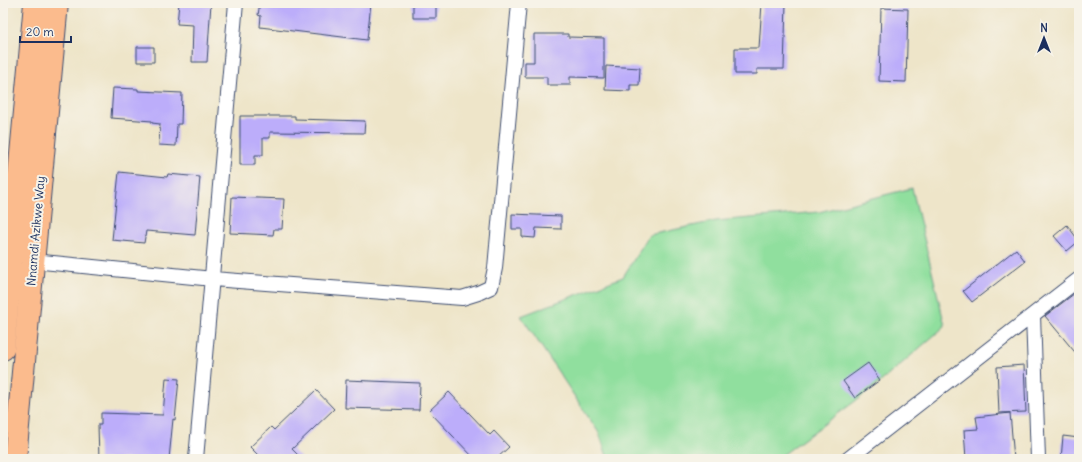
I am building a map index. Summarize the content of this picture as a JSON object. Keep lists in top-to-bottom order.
{
  "streets": {
    "highway": ["Nnamdi Azikwe Way"]
  },
  "scale_bar": "20 m",
  "north": "top"
}
